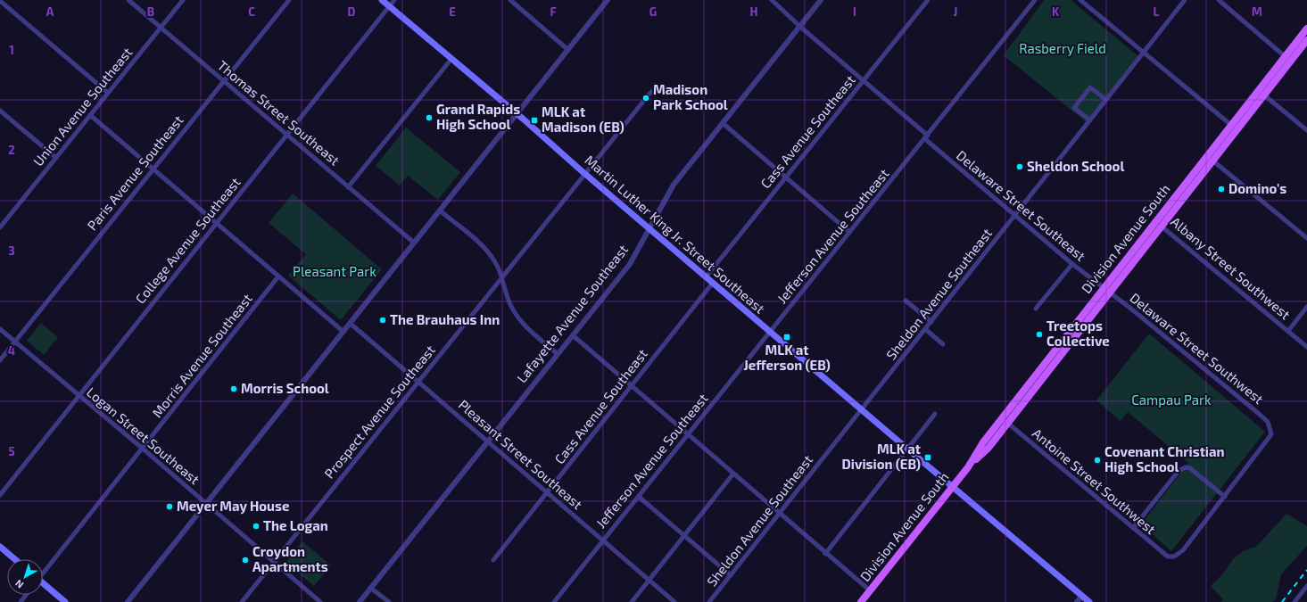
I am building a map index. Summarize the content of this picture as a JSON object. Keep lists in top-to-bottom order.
{
  "streets": {
    "main road": ["Martin Luther King Jr. Street Southeast", "Division Avenue South"],
    "street": [
      "Union Avenue Southeast",
      "Thomas Street Southeast",
      "Cass Avenue Southeast",
      "Paris Avenue Southeast",
      "Delaware Street Southeast",
      "Jefferson Avenue Southeast",
      "College Avenue Southeast",
      "Albany Street Southwest",
      "Sheldon Avenue Southeast",
      "Lafayette Avenue Southeast",
      "Delaware Street Southwest",
      "Morris Avenue Southeast",
      "Prospect Avenue Southeast",
      "Logan Street Southeast",
      "Pleasant Street Southeast",
      "Antoine Street Southwest"
    ]
  },
  "crossings": [
    ["Union Avenue Southeast", "Thomas Street Southeast"],
    ["Thomas Street Southeast", "Paris Avenue Southeast"],
    ["Thomas Street Southeast", "College Avenue Southeast"],
    ["Cass Avenue Southeast", "Delaware Street Southeast"],
    ["Cass Avenue Southeast", "Martin Luther King Jr. Street Southeast"],
    ["Cass Avenue Southeast", "Pleasant Street Southeast"],
    ["Paris Avenue Southeast", "Logan Street Southeast"],
    ["Delaware Street Southeast", "Jefferson Avenue Southeast"],
    ["Delaware Street Southeast", "Division Avenue South"],
    ["Delaware Street Southeast", "Sheldon Avenue Southeast"],
    ["Delaware Street Southeast", "Lafayette Avenue Southeast"],
    ["Delaware Street Southeast", "Delaware Street Southwest"],
    ["Martin Luther King Jr. Street Southeast", "Jefferson Avenue Southeast"],
    ["Martin Luther King Jr. Street Southeast", "Division Avenue South"],
    ["Martin Luther King Jr. Street Southeast", "College Avenue Southeast"],
    ["Martin Luther King Jr. Street Southeast", "Sheldon Avenue Southeast"],
    ["Martin Luther King Jr. Street Southeast", "Lafayette Avenue Southeast"],
    ["Martin Luther King Jr. Street Southeast", "Prospect Avenue Southeast"],
    ["Jefferson Avenue Southeast", "Pleasant Street Southeast"],
    ["Division Avenue South", "Albany Street Southwest"],
    ["Division Avenue South", "Delaware Street Southwest"],
    ["Division Avenue South", "Antoine Street Southwest"],
    ["College Avenue Southeast", "Logan Street Southeast"],
    ["Lafayette Avenue Southeast", "Pleasant Street Southeast"],
    ["Delaware Street Southwest", "Antoine Street Southwest"],
    ["Morris Avenue Southeast", "Logan Street Southeast"],
    ["Prospect Avenue Southeast", "Logan Street Southeast"],
    ["Prospect Avenue Southeast", "Pleasant Street Southeast"]
  ],
  "parks": ["Rasberry Field", "Pleasant Park", "Campau Park"],
  "places": {
    "other": [
      "Madison Park School",
      "Grand Rapids High School",
      "Sheldon School",
      "Domino's",
      "The Brauhaus Inn",
      "Treetops Collective",
      "Morris School",
      "Covenant Christian High School",
      "Meyer May House",
      "The Logan",
      "Croydon Apartments"
    ],
    "transit": ["MLK at Madison (EB)", "MLK at Jefferson (EB)", "MLK at Division (EB)"]
  },
  "north": "bottom left",
  "grid": {
    "columns": [
      "A",
      "B",
      "C",
      "D",
      "E",
      "F",
      "G",
      "H",
      "I",
      "J",
      "K",
      "L",
      "M"
    ],
    "rows": [
      "1",
      "2",
      "3",
      "4",
      "5"
    ]
  }
}
